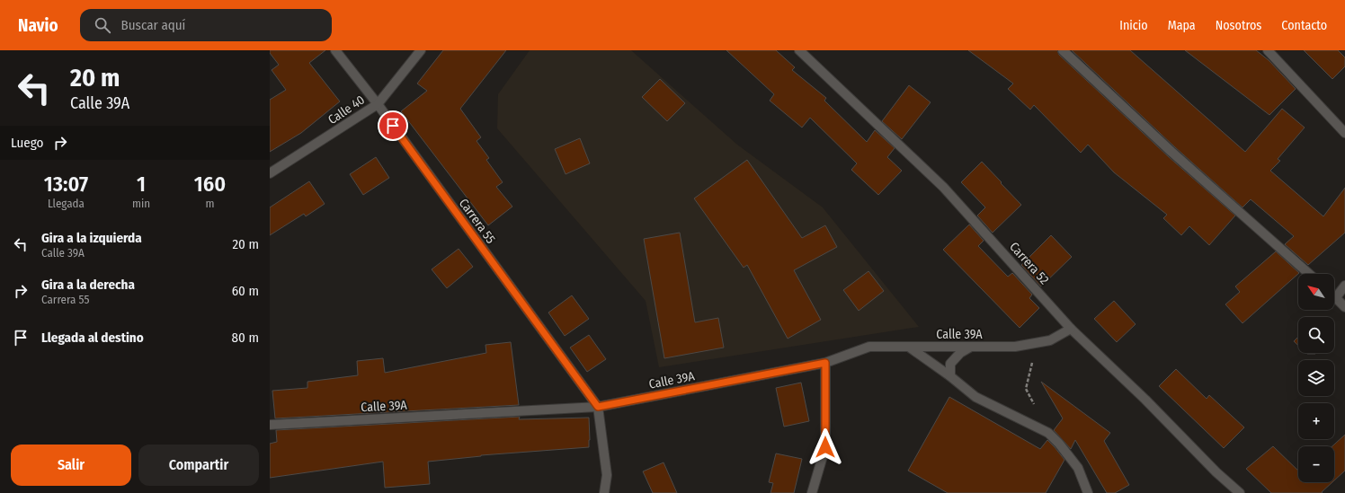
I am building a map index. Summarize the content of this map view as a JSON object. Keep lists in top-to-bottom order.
{
  "streets": {
    "street": [
      "Calle 40",
      "Carrera 55",
      "Carrera 52",
      "Calle 39A"
    ]
  },
  "crossings": [
    ["Calle 40", "Carrera 55"],
    ["Carrera 55", "Calle 39A"],
    ["Carrera 52", "Calle 39A"]
  ],
  "north": "top left",
  "page": {
    "header": "Navio",
    "search": "Buscar aquí",
    "nav": [
      "Inicio",
      "Mapa",
      "Nosotros",
      "Contacto"
    ],
    "turn": ["20 m", "Calle 39A"],
    "then": "Luego",
    "eta": [
      "13:07",
      "Llegada",
      "1",
      "min",
      "160",
      "m"
    ],
    "list": [
      {
        "name": "Gira a la izquierda",
        "note": "Calle 39A",
        "value": "20 m"
      },
      {
        "name": "Gira a la derecha",
        "note": "Carrera 55",
        "value": "60 m"
      },
      {
        "name": "Llegada al destino",
        "value": "80 m"
      }
    ],
    "map_buttons": ["+", "−"],
    "buttons": ["Salir", "Compartir"]
  }
}
